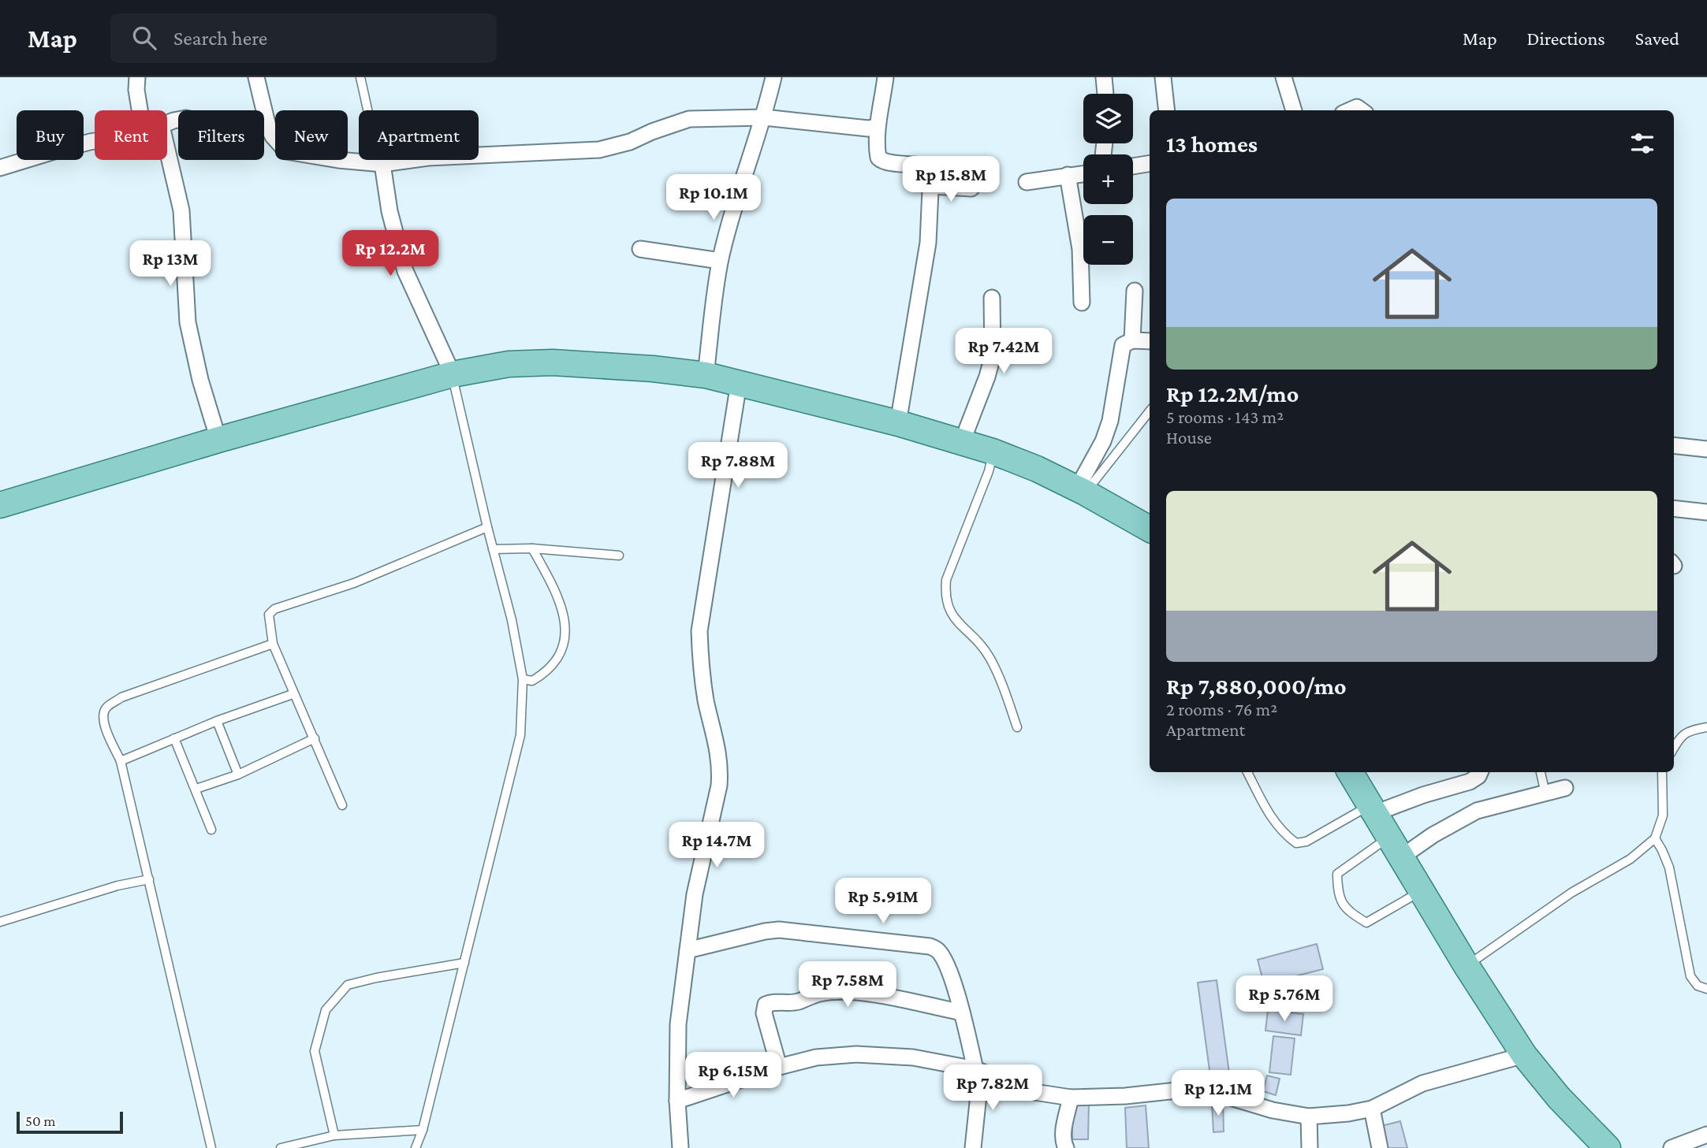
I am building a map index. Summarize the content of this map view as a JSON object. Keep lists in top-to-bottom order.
{
  "scale_bar": "50 m",
  "page": {
    "header": "Map",
    "search": "Search here",
    "nav": ["Map", "Directions", "Saved"],
    "map_buttons": ["+", "−"],
    "chip": [
      "Buy",
      "Rent",
      "Filters",
      "New",
      "Apartment"
    ],
    "heading": "13 homes",
    "price": [
      "Rp 15.8M",
      "Rp 10.1M",
      "Rp 12.2M",
      "Rp 13M",
      "Rp 7.42M",
      "Rp 7.88M",
      "Rp 14.7M",
      "Rp 5.91M",
      "Rp 7.58M",
      "Rp 5.76M",
      "Rp 6.15M",
      "Rp 7.82M",
      "Rp 12.1M"
    ],
    "list": [
      {
        "name": "Rp 12.2M/mo",
        "note": "5 rooms · 143 m² · House"
      },
      {
        "name": "Rp 7,880,000/mo",
        "note": "2 rooms · 76 m² · Apartment"
      }
    ],
    "scale": "50 m"
  }
}
